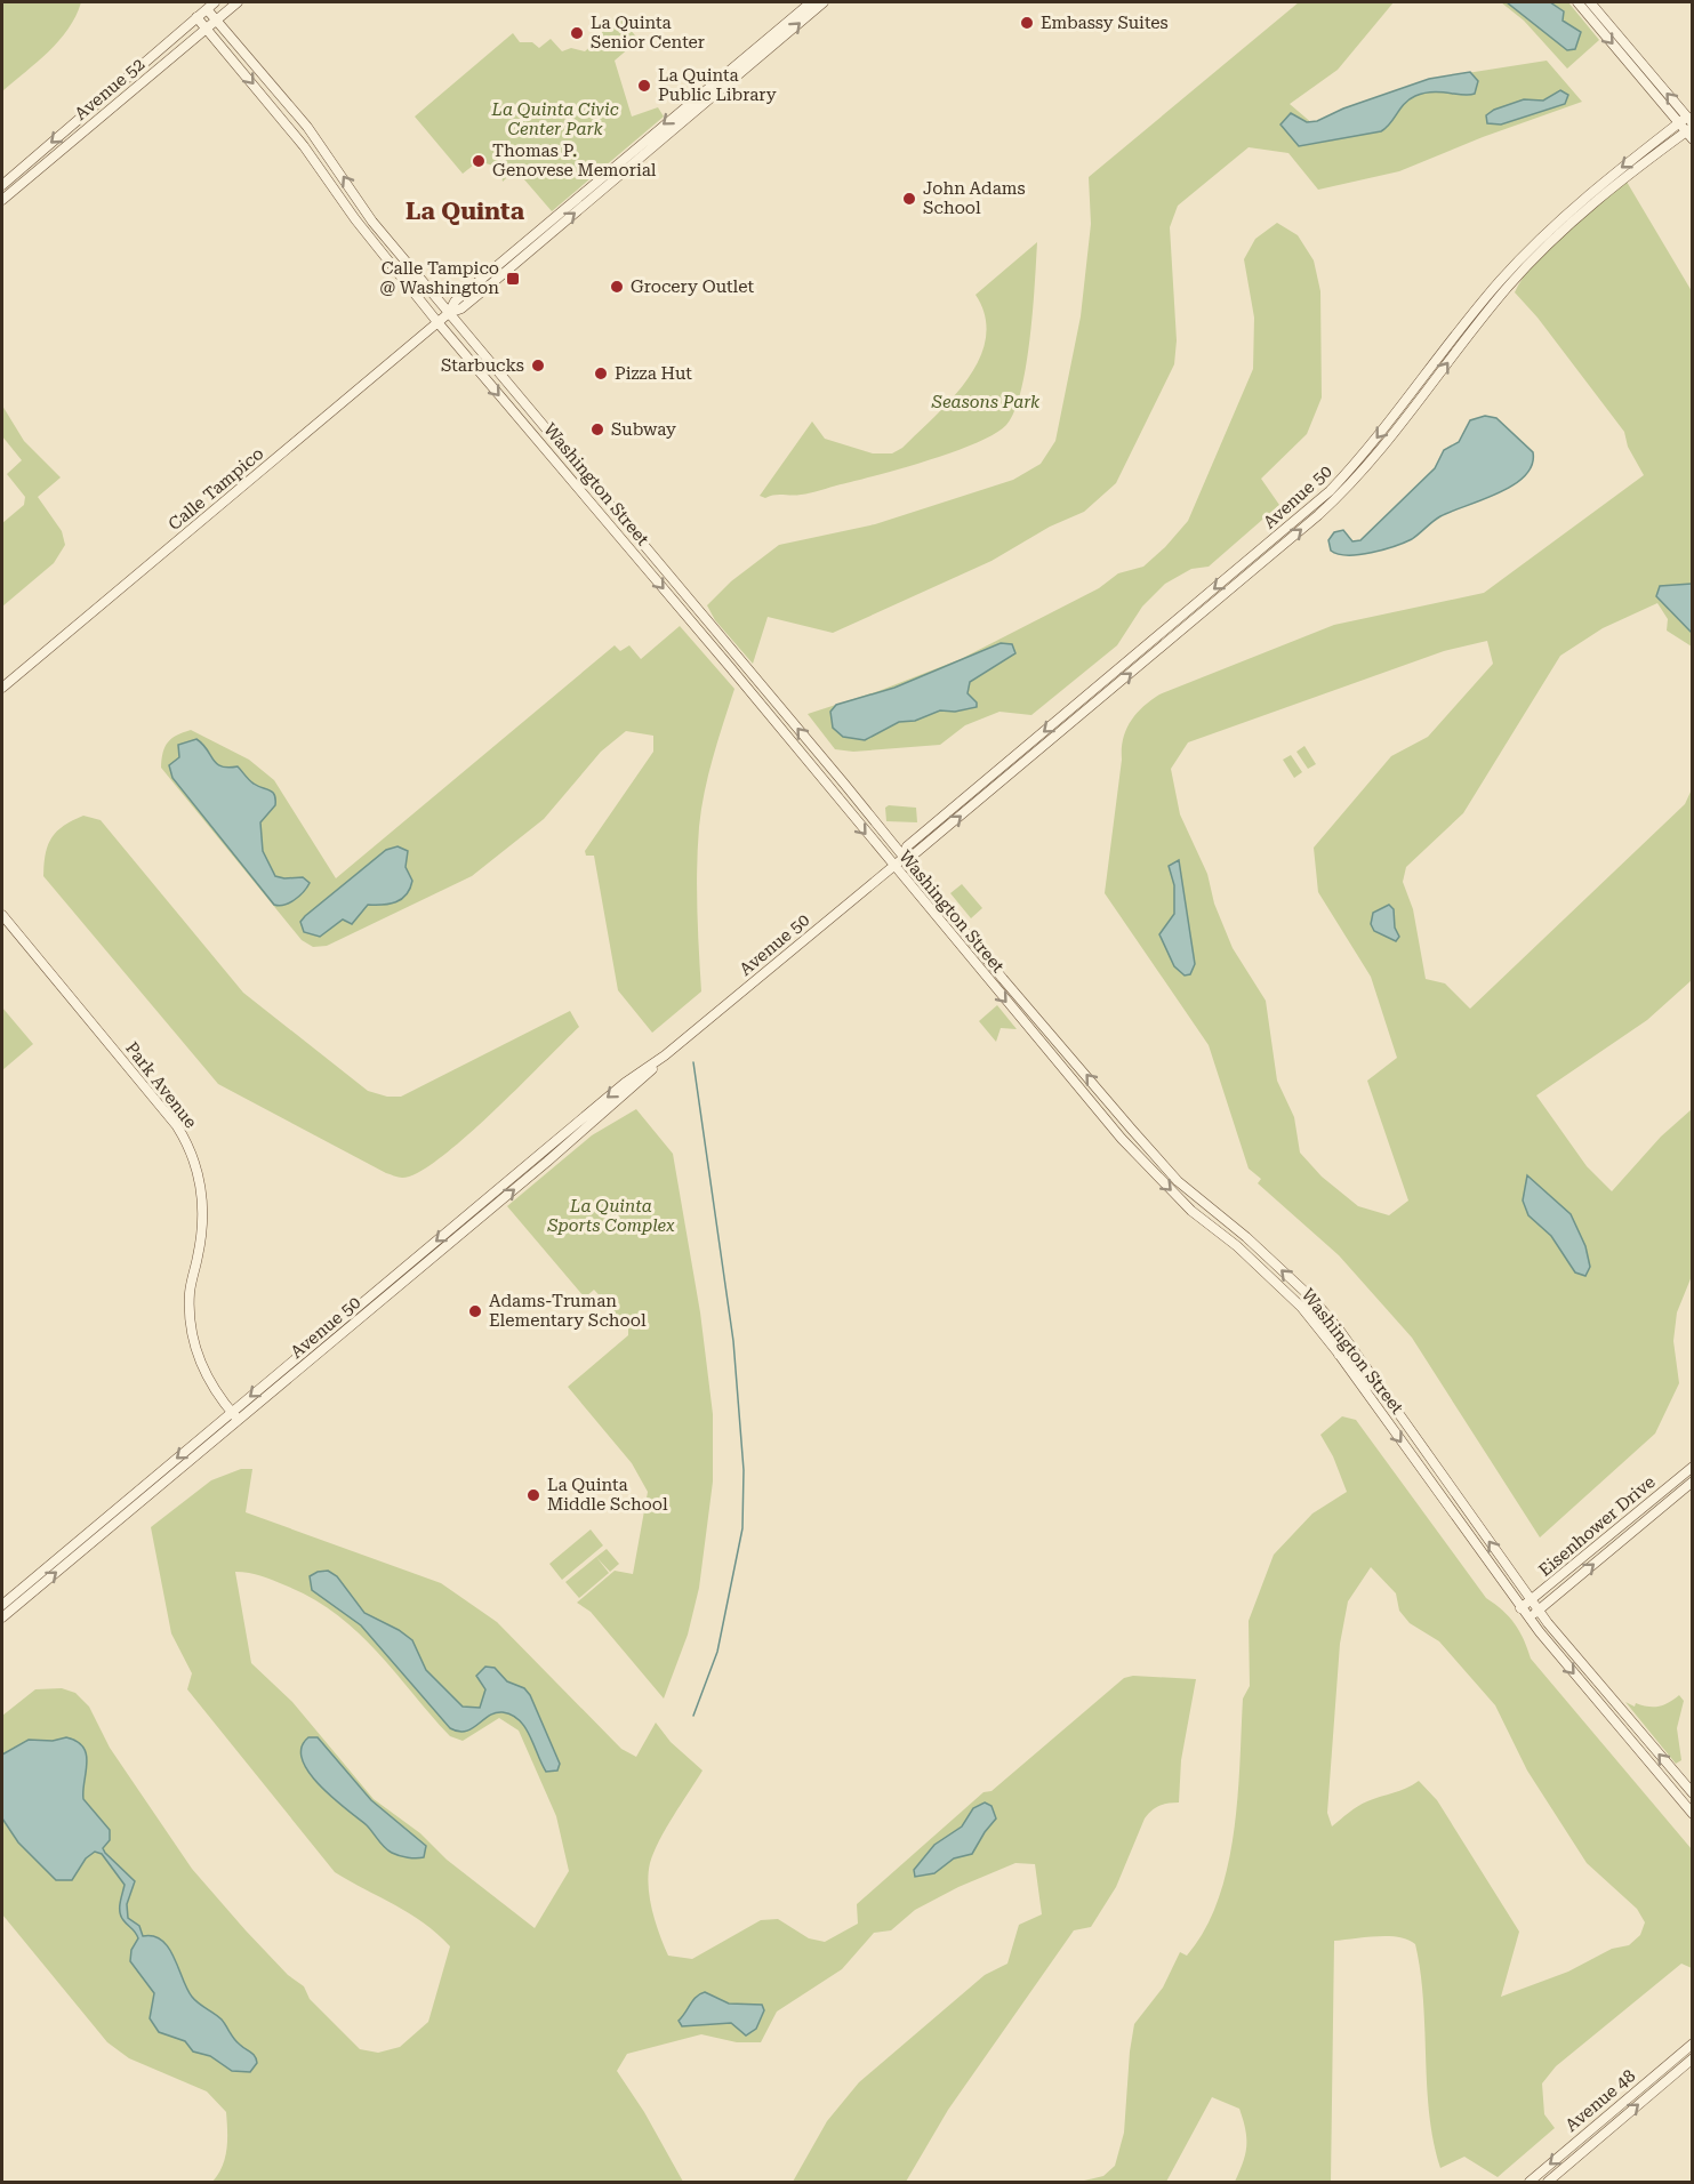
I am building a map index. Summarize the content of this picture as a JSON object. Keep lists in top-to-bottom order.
{
  "streets": {
    "main road": [
      "Avenue 52",
      "Washington Street",
      "Calle Tampico",
      "Avenue 50",
      "Park Avenue",
      "Eisenhower Drive",
      "Avenue 48"
    ]
  },
  "crossings": [
    ["Avenue 52", "Washington Street"],
    ["Washington Street", "Calle Tampico"],
    ["Washington Street", "Avenue 50"],
    ["Washington Street", "Eisenhower Drive"],
    ["Avenue 50", "Park Avenue"]
  ],
  "districts": ["La Quinta"],
  "parks": ["La Quinta Civic Center Park", "Seasons Park", "La Quinta Sports Complex"],
  "places": {
    "other": [
      "Embassy Suites",
      "La Quinta Senior Center",
      "La Quinta Public Library",
      "Thomas P. Genovese Memorial",
      "John Adams School",
      "Grocery Outlet",
      "Starbucks",
      "Pizza Hut",
      "Subway",
      "Adams-Truman Elementary School",
      "La Quinta Middle School"
    ],
    "transit": ["Calle Tampico @ Washington"]
  }
}
